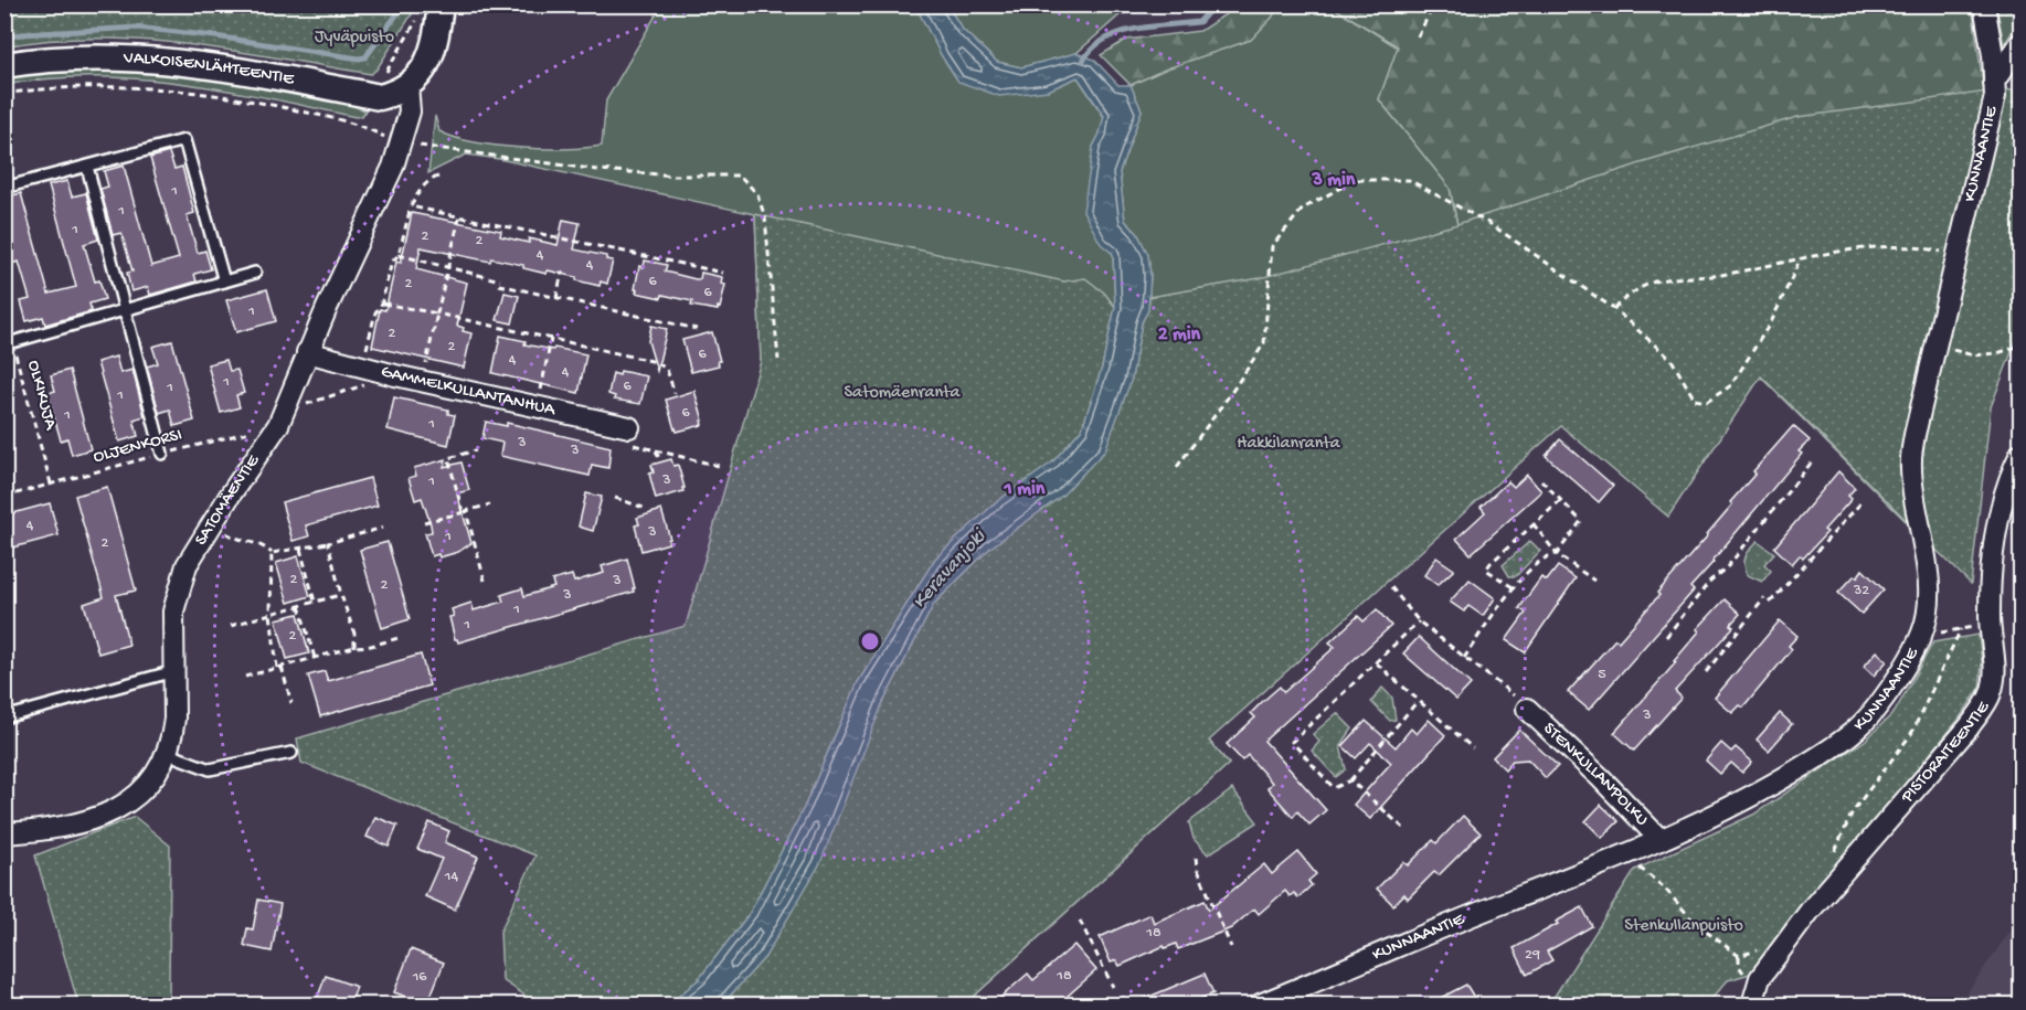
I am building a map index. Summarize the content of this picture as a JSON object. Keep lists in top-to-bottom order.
{
  "streets": {
    "street": [
      "VALKOISENLÄHTEENTIE",
      "KUNNAANTIE",
      "GAMMELKULLANTANHUA",
      "SATOMÄENTIE",
      "PISTORAITEENTIE",
      "STENKULLANPOLKU"
    ],
    "path": ["OLKIKUJA", "OLJENKORSI"]
  },
  "crossings": [
    ["VALKOISENLÄHTEENTIE", "SATOMÄENTIE"],
    ["KUNNAANTIE", "STENKULLANPOLKU"],
    ["GAMMELKULLANTANHUA", "OLJENKORSI"],
    ["GAMMELKULLANTANHUA", "SATOMÄENTIE"],
    ["OLKIKUJA", "OLJENKORSI"],
    ["OLJENKORSI", "SATOMÄENTIE"]
  ],
  "water": ["Keravanjoki"],
  "parks": [
    "Jyväpuisto",
    "Satomäenranta",
    "Hakkilanranta",
    "Stenkullanpuisto"
  ],
  "house_numbers": [
    "1",
    "1",
    "1",
    "2",
    "2",
    "4",
    "4",
    "6",
    "2",
    "6",
    "1",
    "2",
    "2",
    "6",
    "4",
    "4",
    "1",
    "6",
    "1",
    "1",
    "6",
    "1",
    "1",
    "3",
    "3",
    "3",
    "1",
    "4",
    "3",
    "1",
    "2",
    "2",
    "3",
    "2",
    "32",
    "3",
    "1",
    "1",
    "2",
    "5",
    "3",
    "14",
    "18",
    "29",
    "18",
    "16"
  ],
  "rings": ["3 min", "2 min", "1 min"]
}
